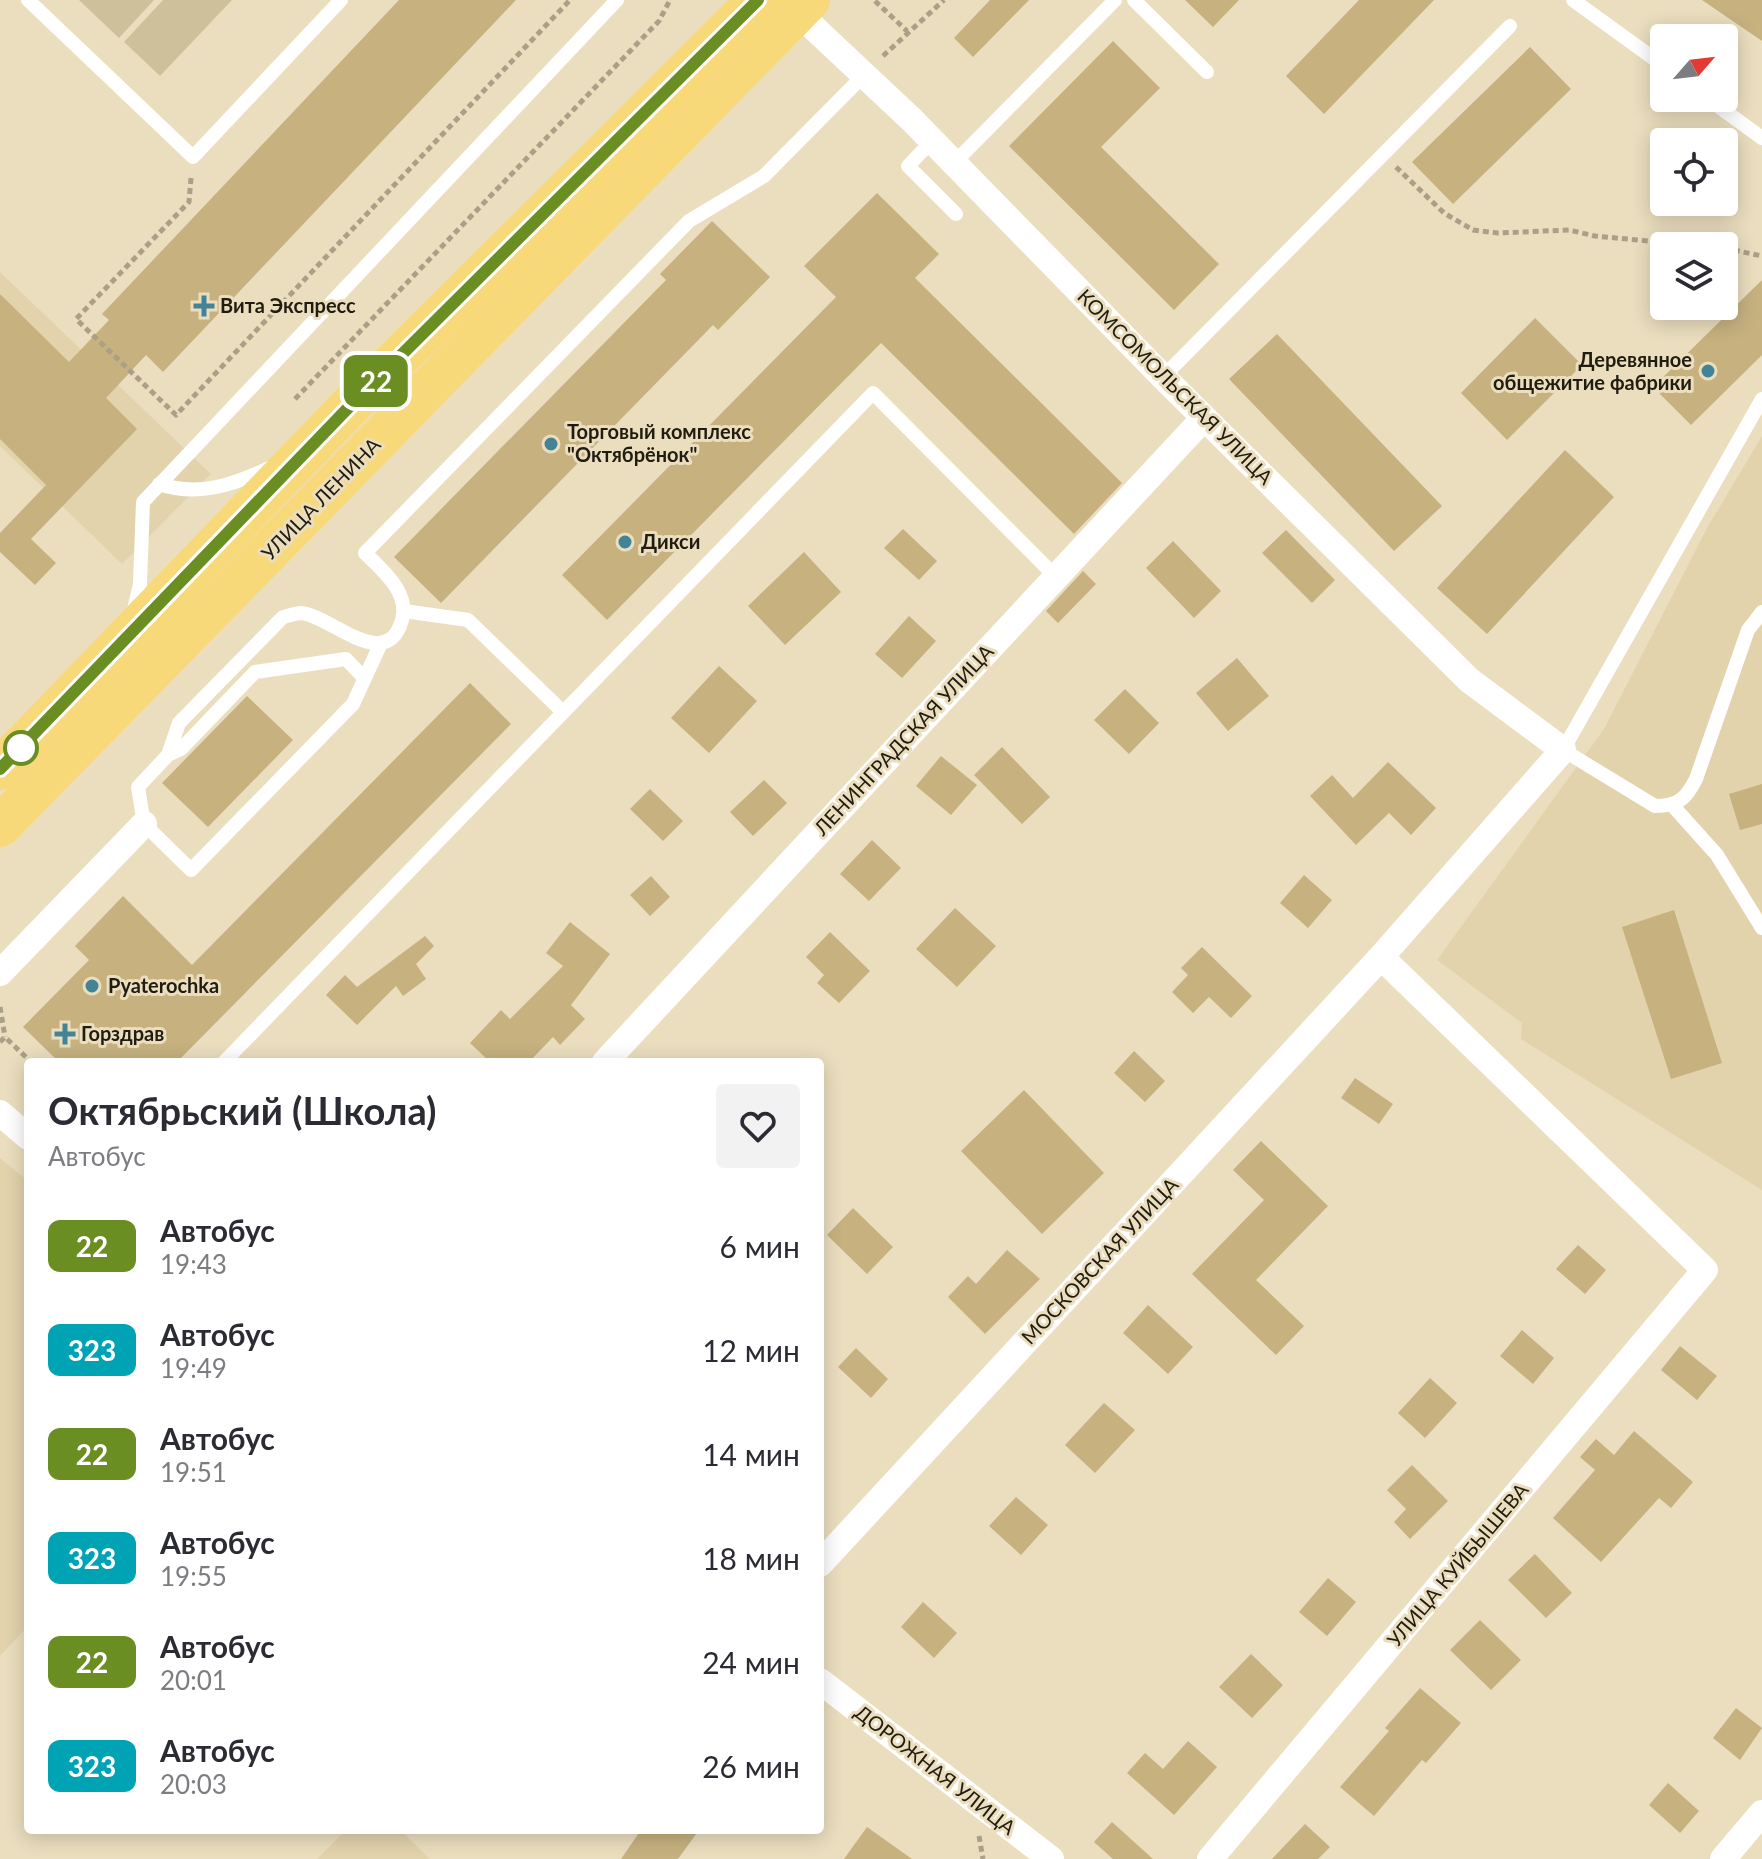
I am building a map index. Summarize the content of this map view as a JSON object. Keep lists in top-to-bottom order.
{
  "streets": {
    "main road": ["УЛИЦА ЛЕНИНА"],
    "street": [
      "КОМСОМОЛЬСКАЯ УЛИЦА",
      "ЛЕНИНГРАДСКАЯ УЛИЦА",
      "МОСКОВСКАЯ УЛИЦА",
      "УЛИЦА КУЙБЫШЕВА",
      "ДОРОЖНАЯ УЛИЦА"
    ]
  },
  "crossings": [
    ["КОМСОМОЛЬСКАЯ УЛИЦА", "УЛИЦА ЛЕНИНА"],
    ["КОМСОМОЛЬСКАЯ УЛИЦА", "ЛЕНИНГРАДСКАЯ УЛИЦА"],
    ["КОМСОМОЛЬСКАЯ УЛИЦА", "МОСКОВСКАЯ УЛИЦА"],
    ["МОСКОВСКАЯ УЛИЦА", "УЛИЦА КУЙБЫШЕВА"]
  ],
  "places": {
    "health": ["Вита Экспресс", "Горздрав"],
    "other": [
      "Деревянное общежитие фабрики",
      "Торговый комплекс \"Октябрёнок\"",
      "Дикси",
      "Pyaterochka"
    ]
  },
  "lines": ["bus line 22"],
  "north": "top right",
  "page": {
    "on_map": "22",
    "heading": ["Октябрьский (Школа)", "Автобус"],
    "list": [
      {
        "mark": "22",
        "name": "Автобус",
        "note": "19:43",
        "value": "6 мин"
      },
      {
        "mark": "323",
        "name": "Автобус",
        "note": "19:49",
        "value": "12 мин"
      },
      {
        "mark": "22",
        "name": "Автобус",
        "note": "19:51",
        "value": "14 мин"
      },
      {
        "mark": "323",
        "name": "Автобус",
        "note": "19:55",
        "value": "18 мин"
      },
      {
        "mark": "22",
        "name": "Автобус",
        "note": "20:01",
        "value": "24 мин"
      },
      {
        "mark": "323",
        "name": "Автобус",
        "note": "20:03",
        "value": "26 мин"
      }
    ]
  }
}
